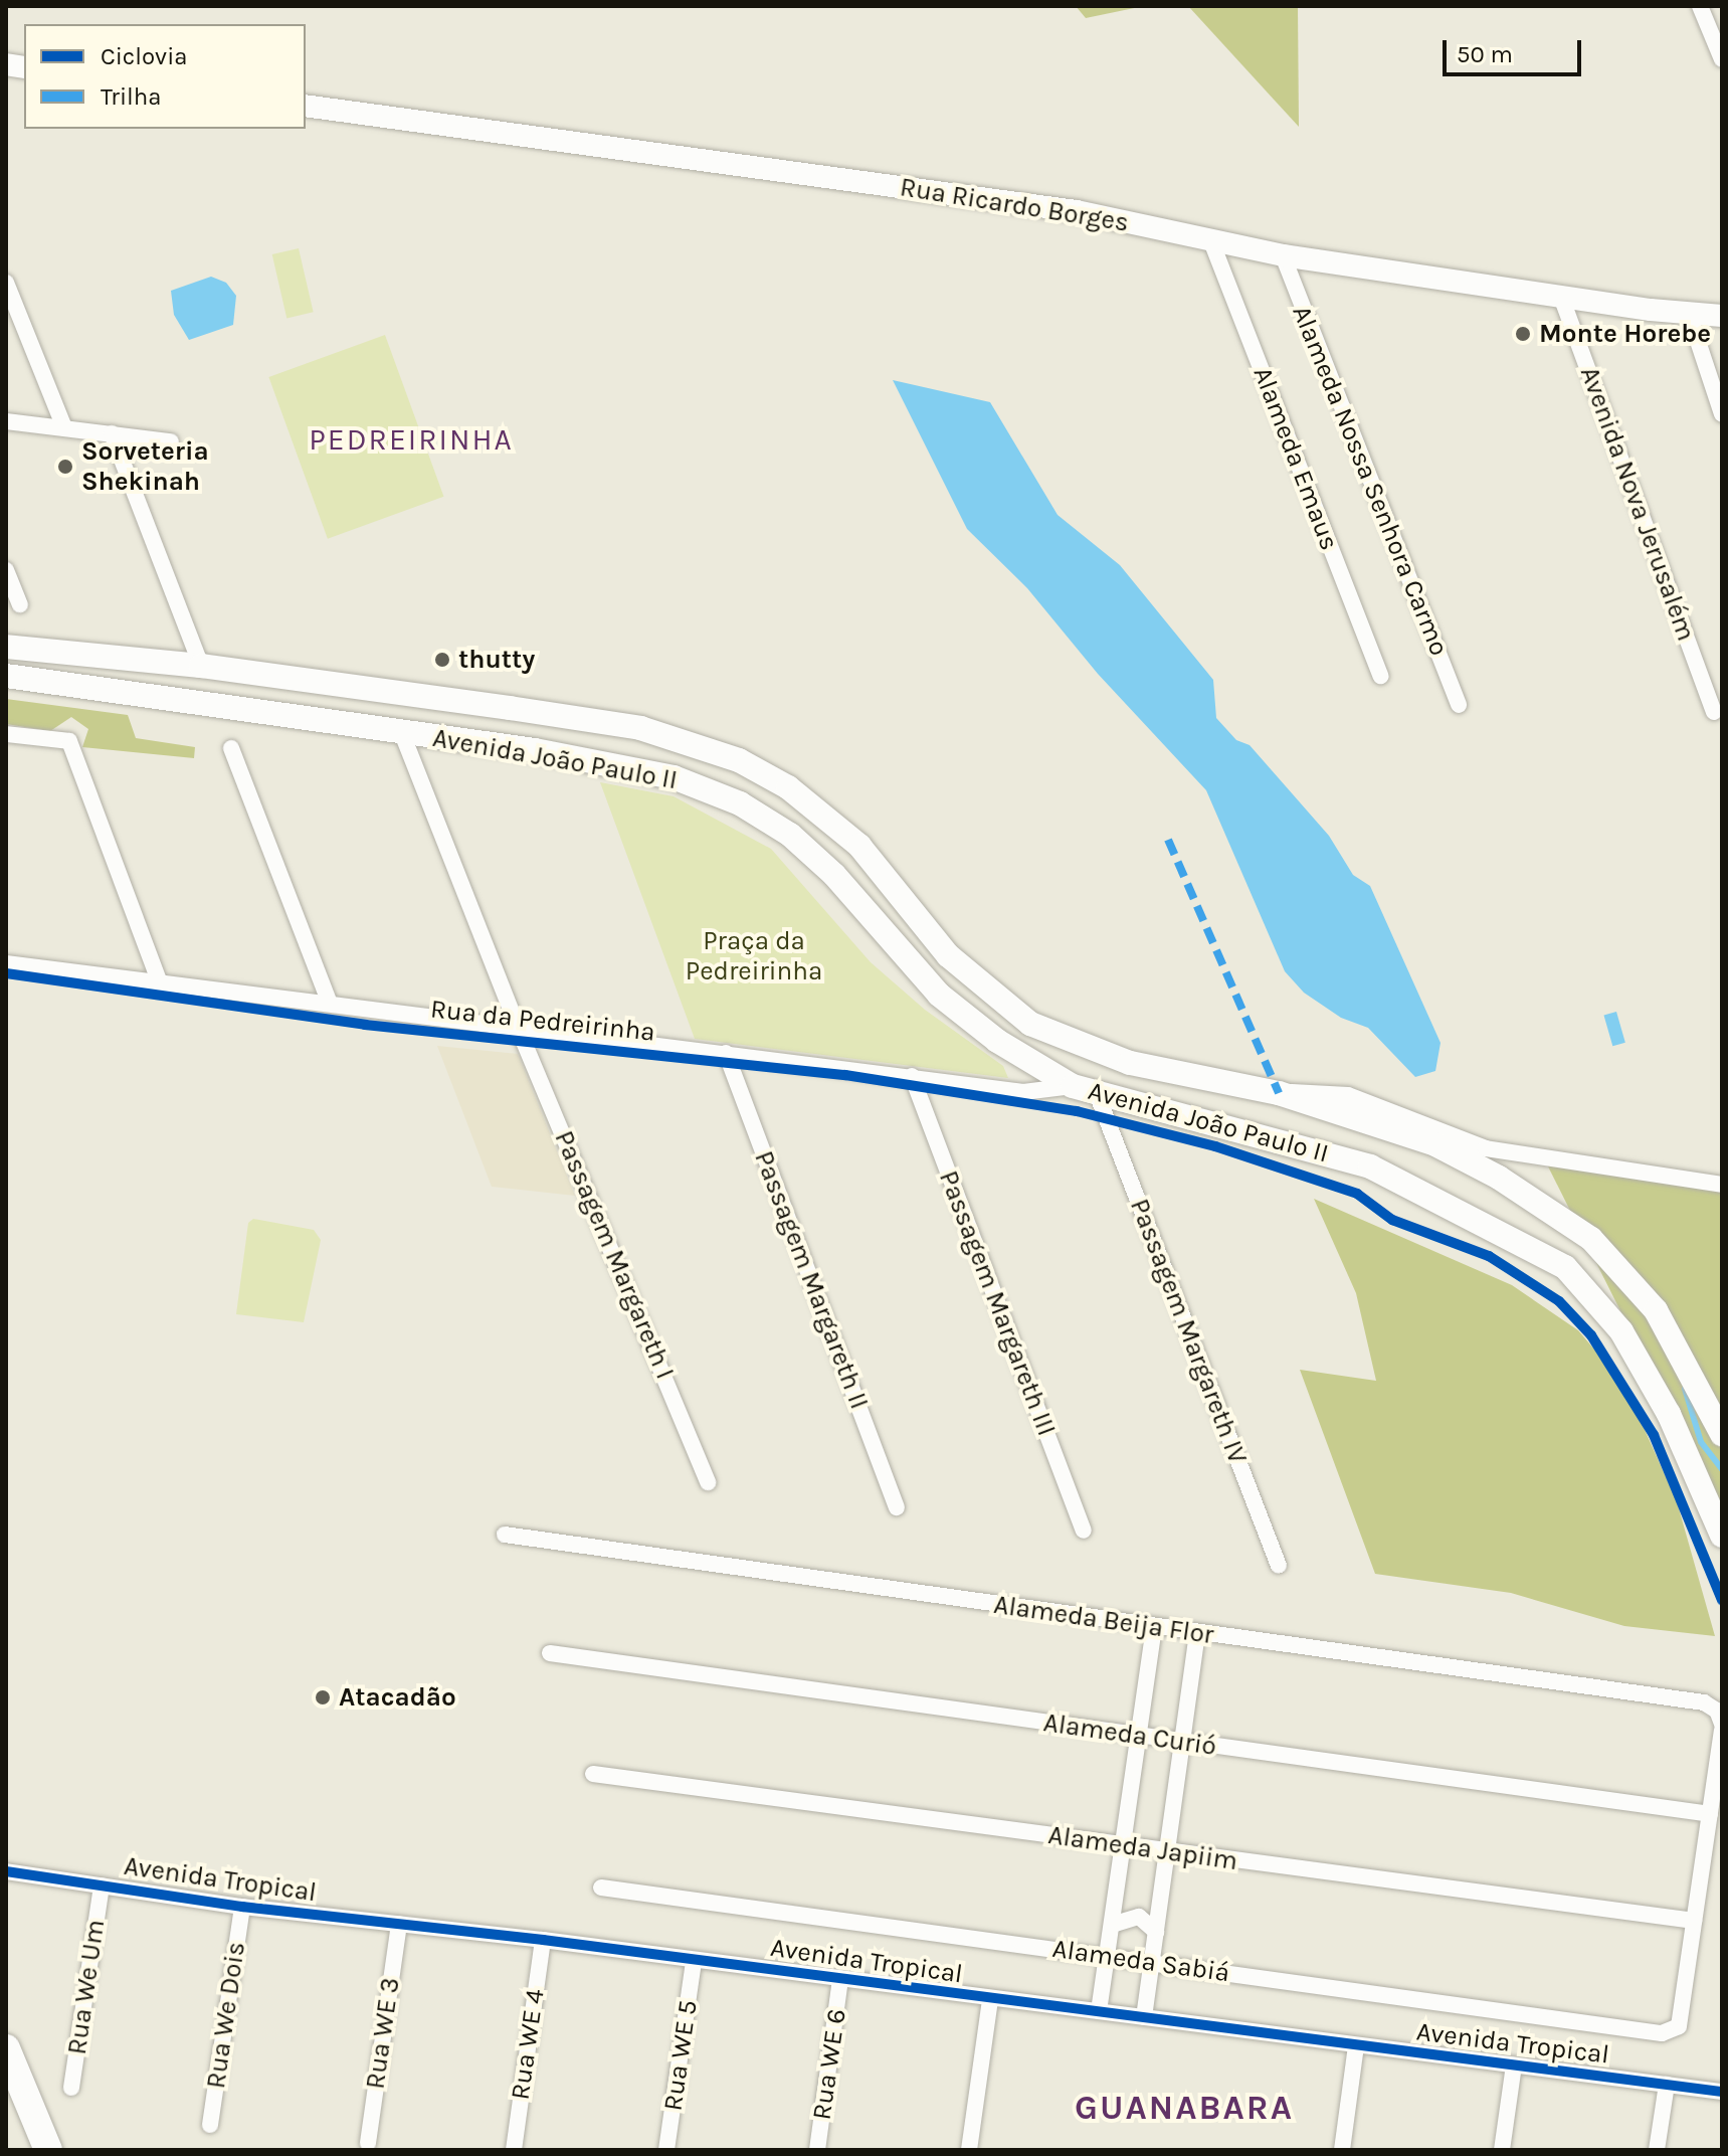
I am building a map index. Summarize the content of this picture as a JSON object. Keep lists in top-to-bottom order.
{
  "streets": {
    "main road": ["Avenida João Paulo II"],
    "street": [
      "Rua Ricardo Borges",
      "Alameda Emaus",
      "Alameda Nossa Senhora Carmo",
      "Avenida Nova Jerusalém",
      "Rua da Pedreirinha",
      "Passagem Margareth I",
      "Passagem Margareth II",
      "Passagem Margareth III",
      "Passagem Margareth IV",
      "Alameda Beija Flor",
      "Alameda Curió",
      "Alameda Japiim",
      "Avenida Tropical",
      "Alameda Sabiá",
      "Rua We Um",
      "Rua We Dois",
      "Rua WE 3",
      "Rua WE 4",
      "Rua WE 5",
      "Rua WE 6"
    ]
  },
  "crossings": [
    ["Rua Ricardo Borges", "Alameda Emaus"],
    ["Rua Ricardo Borges", "Alameda Nossa Senhora Carmo"],
    ["Rua Ricardo Borges", "Avenida Nova Jerusalém"],
    ["Avenida João Paulo II", "Rua da Pedreirinha"],
    ["Avenida João Paulo II", "Passagem Margareth I"],
    ["Avenida João Paulo II", "Passagem Margareth IV"],
    ["Rua da Pedreirinha", "Passagem Margareth I"],
    ["Rua da Pedreirinha", "Passagem Margareth II"],
    ["Rua da Pedreirinha", "Passagem Margareth III"],
    ["Alameda Japiim", "Alameda Sabiá"],
    ["Avenida Tropical", "Rua We Um"],
    ["Avenida Tropical", "Rua We Dois"],
    ["Avenida Tropical", "Rua WE 3"],
    ["Avenida Tropical", "Rua WE 4"],
    ["Avenida Tropical", "Rua WE 5"],
    ["Avenida Tropical", "Rua WE 6"]
  ],
  "districts": ["PEDREIRINHA", "GUANABARA"],
  "parks": ["Praça da Pedreirinha"],
  "places": [
    "Monte Horebe",
    "Sorveteria Shekinah",
    "thutty",
    "Atacadão"
  ],
  "legend": ["Ciclovia", "Trilha"],
  "scale_bar": "50 m"
}
